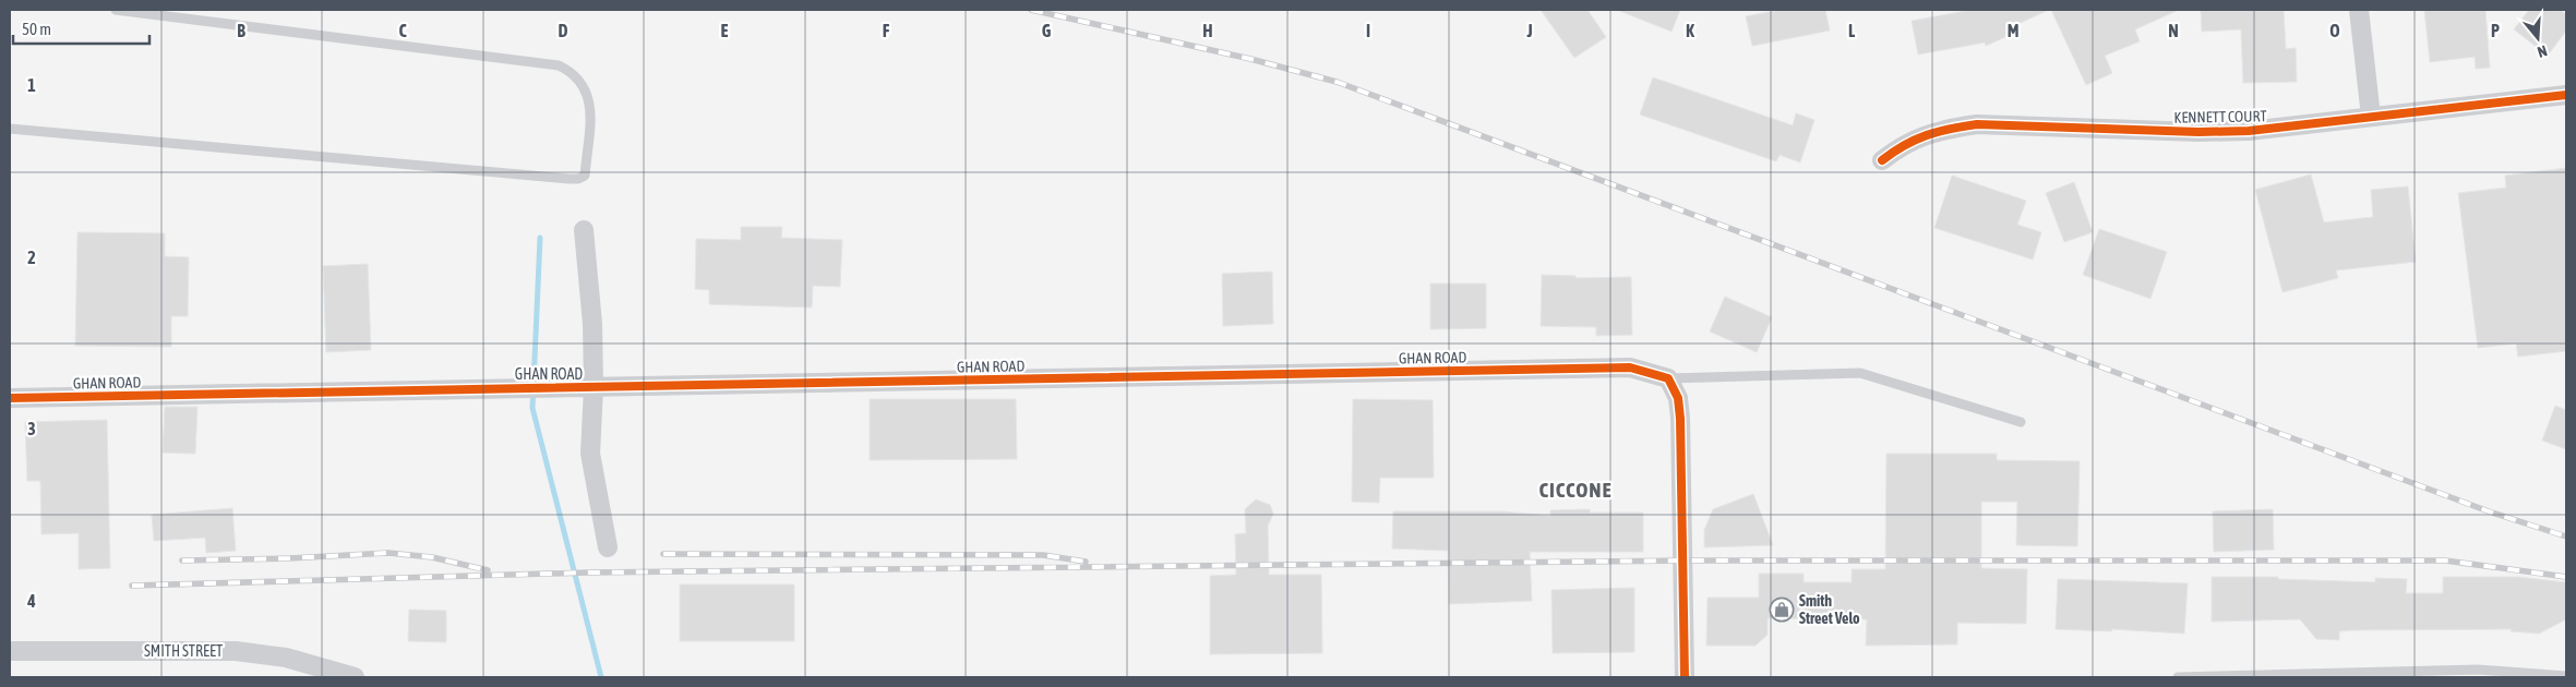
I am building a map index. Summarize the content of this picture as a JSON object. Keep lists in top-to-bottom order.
{
  "streets": {
    "street": ["KENNETT COURT", "GHAN ROAD", "SMITH STREET"]
  },
  "districts": ["CICCONE"],
  "places": {
    "shop": ["Smith Street Velo"]
  },
  "scale_bar": "50 m",
  "north": "bottom",
  "grid": {
    "columns": [
      "B",
      "C",
      "D",
      "E",
      "F",
      "G",
      "H",
      "I",
      "J",
      "K",
      "L",
      "M",
      "N",
      "O",
      "P"
    ],
    "rows": [
      "1",
      "2",
      "3",
      "4"
    ]
  }
}
